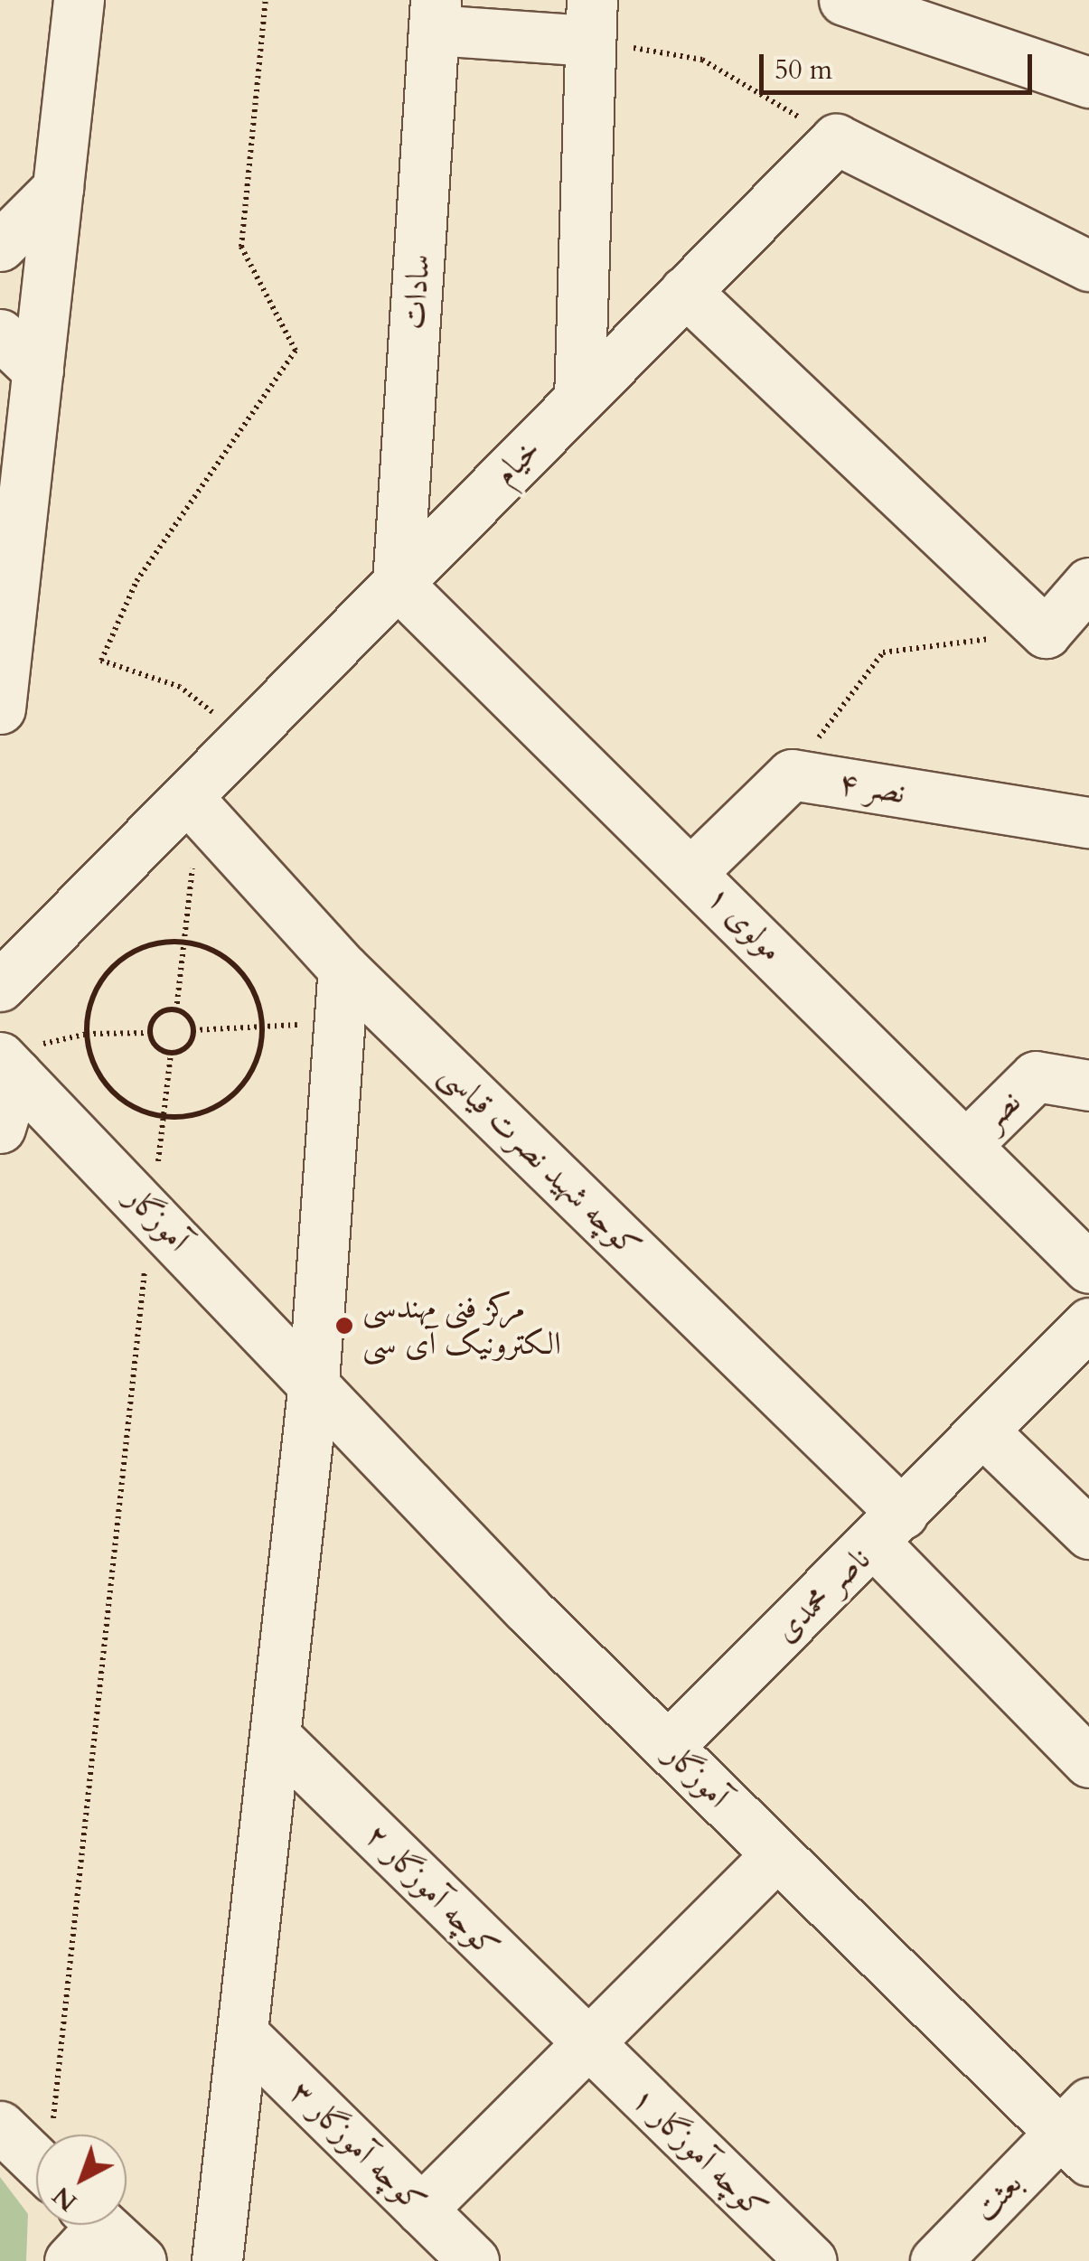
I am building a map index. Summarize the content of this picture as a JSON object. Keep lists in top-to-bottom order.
{
  "streets": {
    "street": [
      "سادات",
      "خیام",
      "نصر ۴",
      "مولوی ۱",
      "نصر",
      "کوچه شهید نصرت قیاسی",
      "آموزگار",
      "ناصر محمدی",
      "کوچه آموزگار ۲",
      "کوچه آموزگار ۳",
      "کوچه آموزگار ۱",
      "بعثت"
    ]
  },
  "crossings": [
    ["سادات", "خیام"],
    ["سادات", "مولوی ۱"],
    ["خیام", "مولوی ۱"],
    ["خیام", "کوچه شهید نصرت قیاسی"],
    ["مولوی ۱", "نصر"],
    ["کوچه شهید نصرت قیاسی", "ناصر محمدی"],
    ["آموزگار", "ناصر محمدی"],
    ["آموزگار", "بعثت"],
    ["کوچه آموزگار ۲", "کوچه آموزگار ۱"]
  ],
  "places": ["مرکز فنی مهندسی الکترونیک آی سی"],
  "scale_bar": "50 m",
  "north": "bottom left"
}
